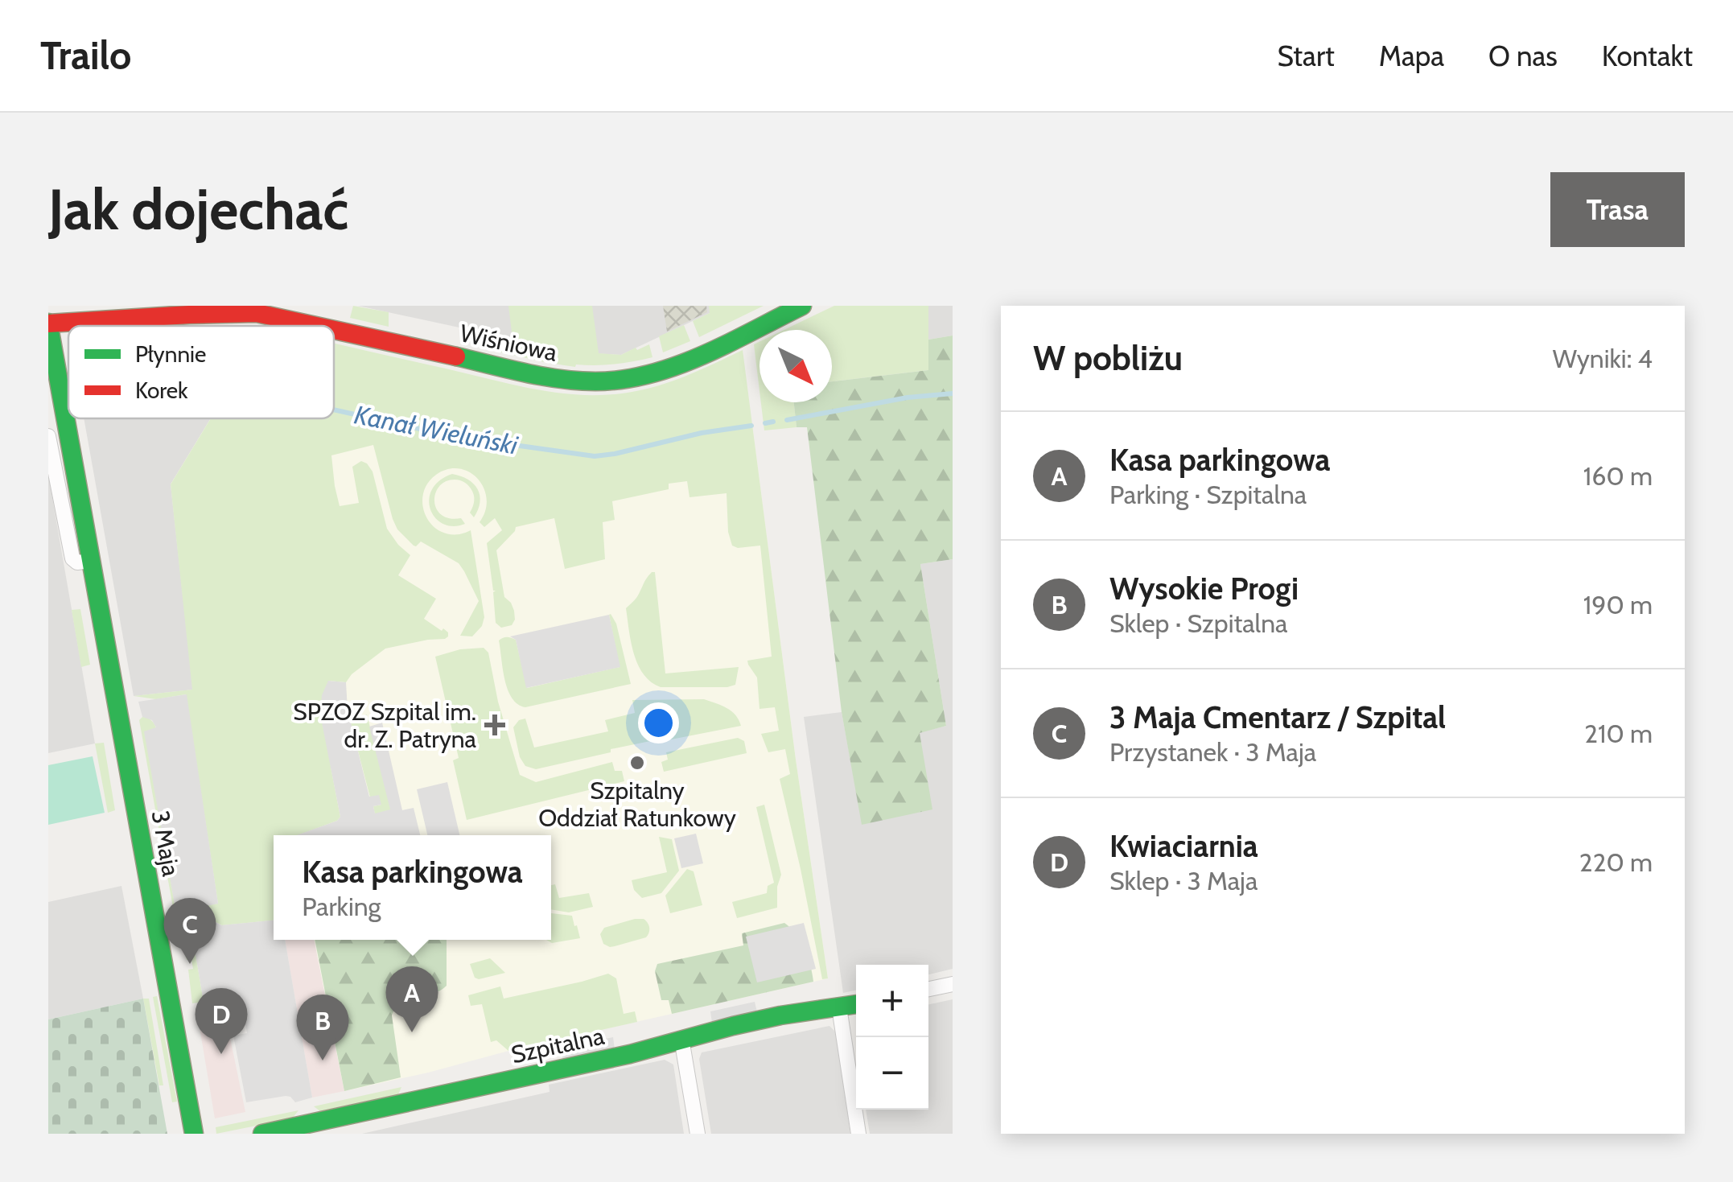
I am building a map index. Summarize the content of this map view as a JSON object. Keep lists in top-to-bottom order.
{
  "streets": {
    "street": ["Wiśniowa", "3 Maja", "Szpitalna"]
  },
  "crossings": [
    ["Wiśniowa", "3 Maja"]
  ],
  "water": ["Kanał Wieluński"],
  "places": {
    "health": ["SPZOZ Szpital im. dr. Z. Patryna"],
    "other": ["Szpitalny Oddział Ratunkowy"]
  },
  "legend": ["Płynnie", "Korek"],
  "north": "bottom right",
  "page": {
    "header": "Trailo",
    "nav": [
      "Start",
      "Mapa",
      "O nas",
      "Kontakt"
    ],
    "buttons": "Trasa",
    "title": "Jak dojechać",
    "heading": ["W pobliżu", "Wyniki: 4"],
    "list": [
      {
        "mark": "A",
        "name": "Kasa parkingowa",
        "note": "Parking · Szpitalna",
        "value": "160 m"
      },
      {
        "mark": "B",
        "name": "Wysokie Progi",
        "note": "Sklep · Szpitalna",
        "value": "190 m"
      },
      {
        "mark": "C",
        "name": "3 Maja Cmentarz / Szpital",
        "note": "Przystanek · 3 Maja",
        "value": "210 m"
      },
      {
        "mark": "D",
        "name": "Kwiaciarnia",
        "note": "Sklep · 3 Maja",
        "value": "220 m"
      }
    ],
    "popup": ["Kasa parkingowa", "Parking"],
    "pins": [
      "C",
      "A",
      "D",
      "B"
    ],
    "map_buttons": ["+", "−"]
  }
}
